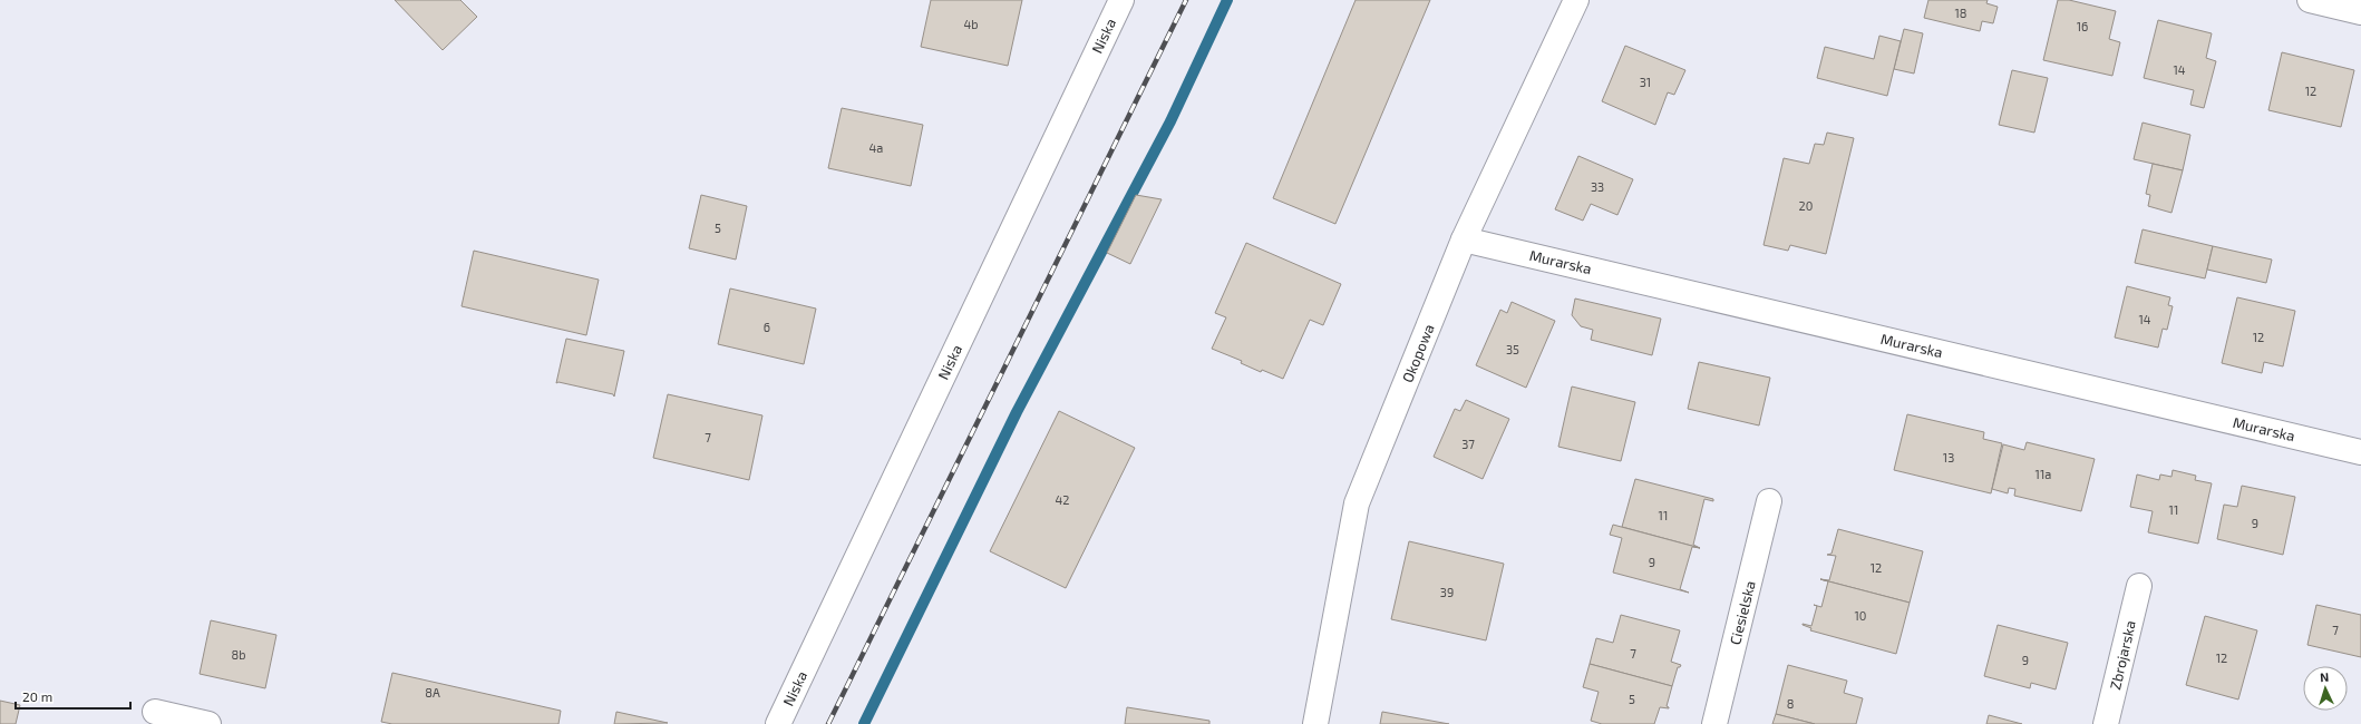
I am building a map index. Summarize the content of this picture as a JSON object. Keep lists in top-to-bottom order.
{
  "streets": {
    "street": [
      "Niska",
      "Murarska",
      "Okopowa",
      "Ciesielska",
      "Zbrojarska"
    ]
  },
  "crossings": [
    ["Murarska", "Okopowa"]
  ],
  "house_numbers": [
    "18",
    "4b",
    "16",
    "14",
    "31",
    "12",
    "4a",
    "33",
    "20",
    "5",
    "14",
    "6",
    "12",
    "35",
    "7",
    "37",
    "13",
    "11a",
    "42",
    "11",
    "11",
    "9",
    "9",
    "12",
    "39",
    "10",
    "7",
    "7",
    "8b",
    "12",
    "9",
    "8A",
    "5",
    "8"
  ],
  "scale_bar": "20 m",
  "north": "top"
}
